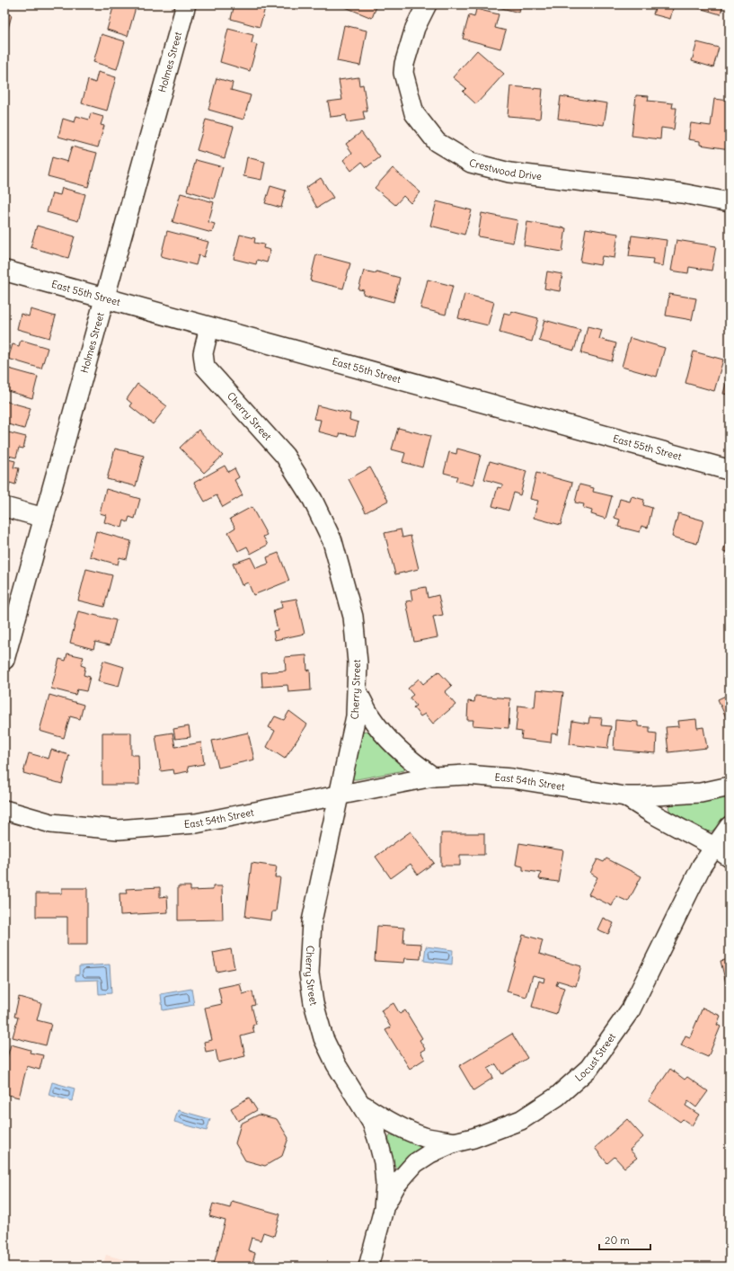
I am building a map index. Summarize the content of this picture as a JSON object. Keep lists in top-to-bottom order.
{
  "streets": {
    "main road": ["East 55th Street"],
    "street": [
      "Holmes Street",
      "Crestwood Drive",
      "Cherry Street",
      "East 54th Street",
      "Locust Street"
    ]
  },
  "crossings": [
    ["Holmes Street", "East 55th Street"],
    ["East 55th Street", "Cherry Street"],
    ["Cherry Street", "East 54th Street"],
    ["Cherry Street", "Locust Street"],
    ["East 54th Street", "Locust Street"]
  ],
  "scale_bar": "20 m"
}
